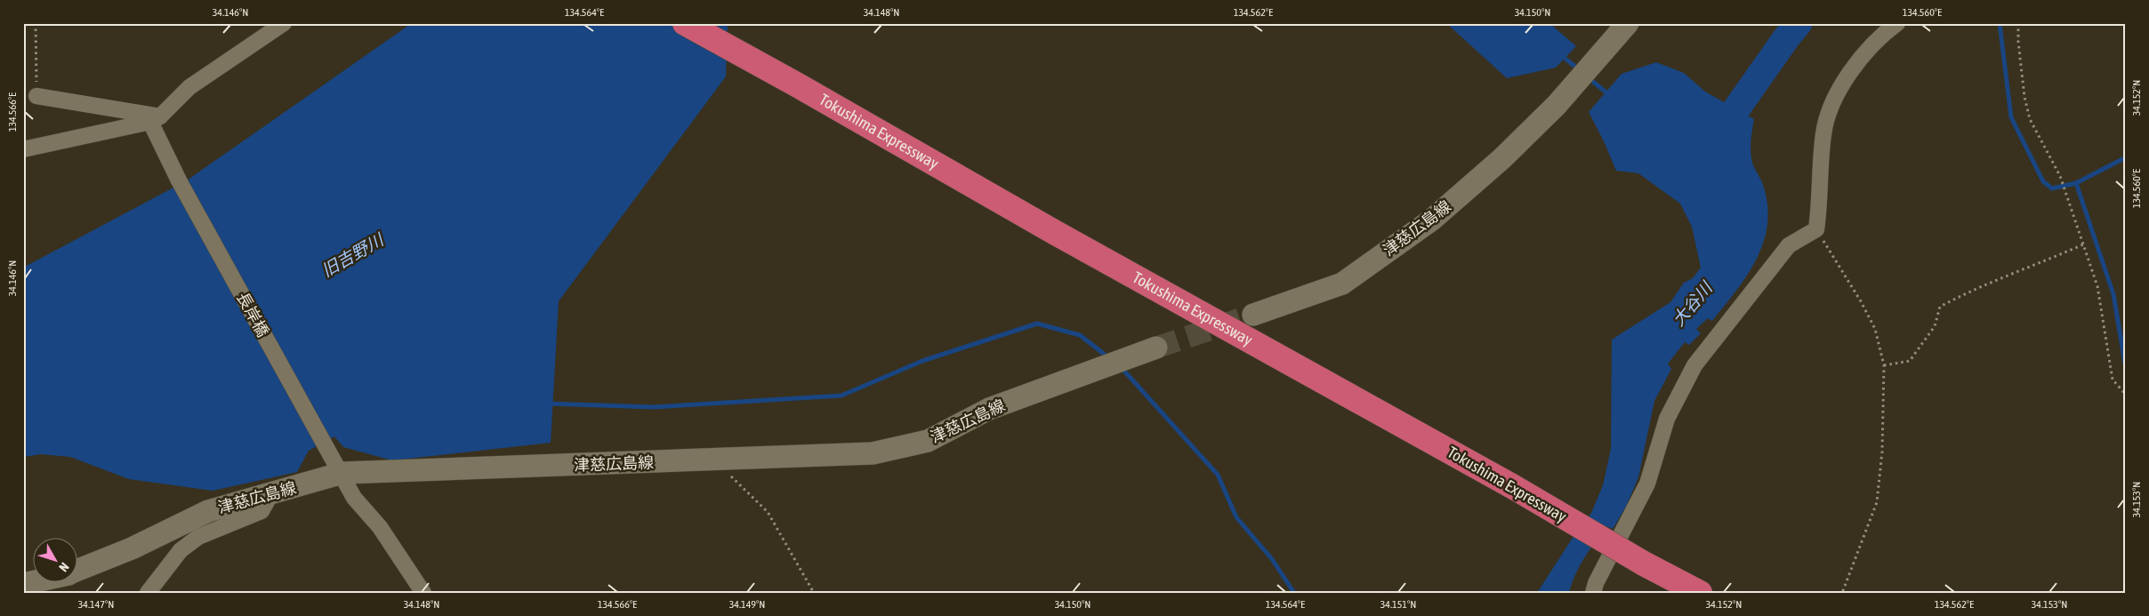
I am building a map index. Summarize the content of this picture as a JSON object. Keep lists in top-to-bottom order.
{
  "streets": {
    "highway": ["Tokushima Expressway"],
    "main road": ["津慈広島線"],
    "street": ["長岸橋"]
  },
  "crossings": [
    ["津慈広島線", "長岸橋"]
  ],
  "water": ["旧吉野川", "大谷川"],
  "north": "bottom right",
  "coordinates": [
    "34.146°N",
    "134.564°E",
    "34.148°N",
    "134.562°E",
    "34.150°N",
    "134.560°E",
    "34.152°N",
    "134.566°E",
    "34.153°N",
    "34.147°N",
    "34.149°N",
    "34.151°N"
  ]
}
